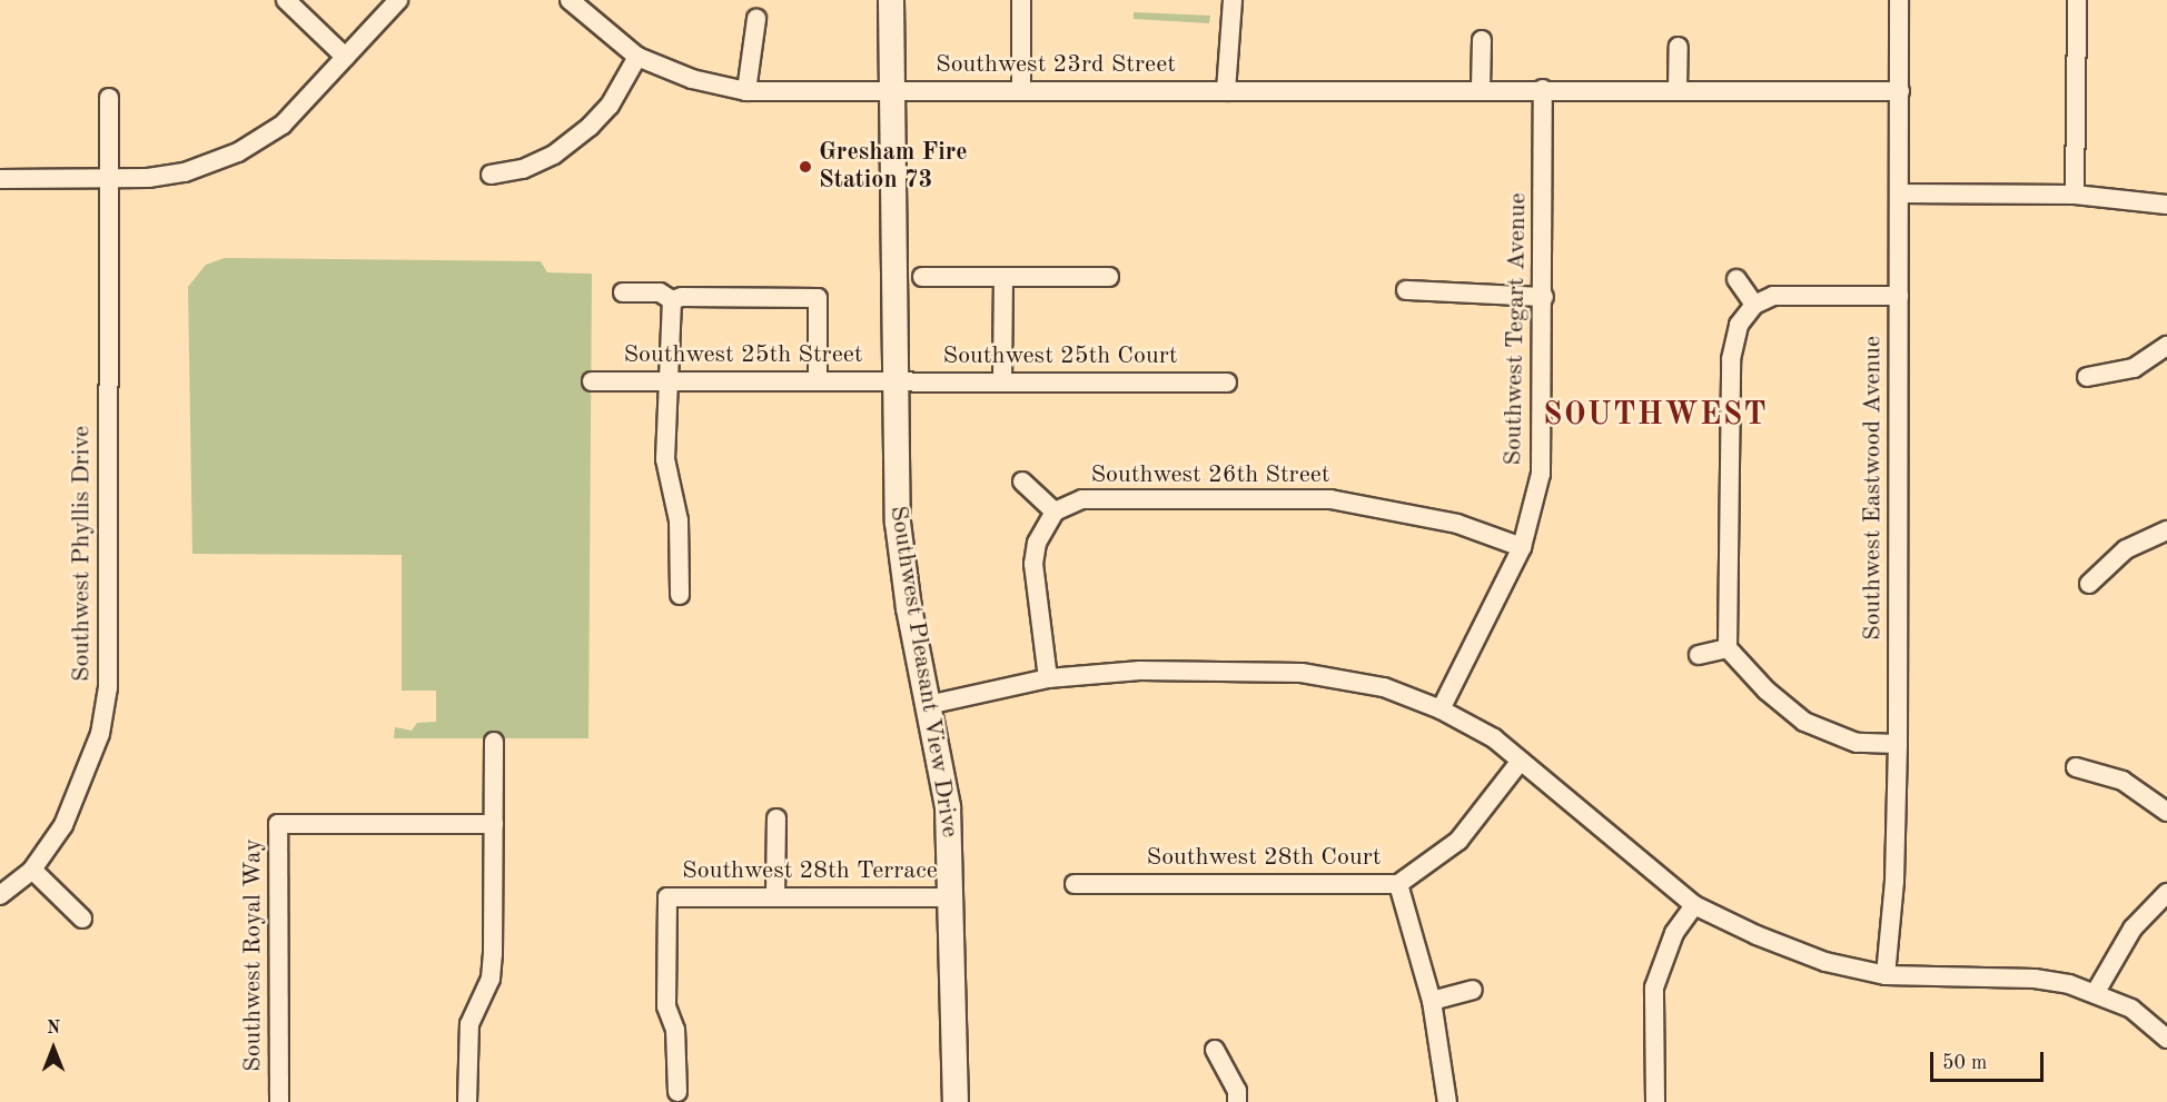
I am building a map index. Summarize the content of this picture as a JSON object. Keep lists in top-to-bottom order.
{
  "streets": {
    "main road": ["Southwest Pleasant View Drive"],
    "street": [
      "Southwest 23rd Street",
      "Southwest Tegart Avenue",
      "Southwest 25th Street",
      "Southwest 25th Court",
      "Southwest 26th Street",
      "Southwest Eastwood Avenue",
      "Southwest Phyllis Drive",
      "Southwest 28th Court",
      "Southwest 28th Terrace",
      "Southwest Royal Way"
    ]
  },
  "crossings": [
    ["Southwest 23rd Street", "Southwest Tegart Avenue"],
    ["Southwest 23rd Street", "Southwest Eastwood Avenue"],
    ["Southwest 23rd Street", "Southwest Pleasant View Drive"],
    ["Southwest Tegart Avenue", "Southwest 26th Street"],
    ["Southwest 25th Street", "Southwest 25th Court"],
    ["Southwest 25th Street", "Southwest Pleasant View Drive"],
    ["Southwest 25th Court", "Southwest Pleasant View Drive"],
    ["Southwest Pleasant View Drive", "Southwest 28th Terrace"]
  ],
  "districts": ["SOUTHWEST"],
  "places": ["Gresham Fire Station 73"],
  "scale_bar": "50 m",
  "north": "top"
}
